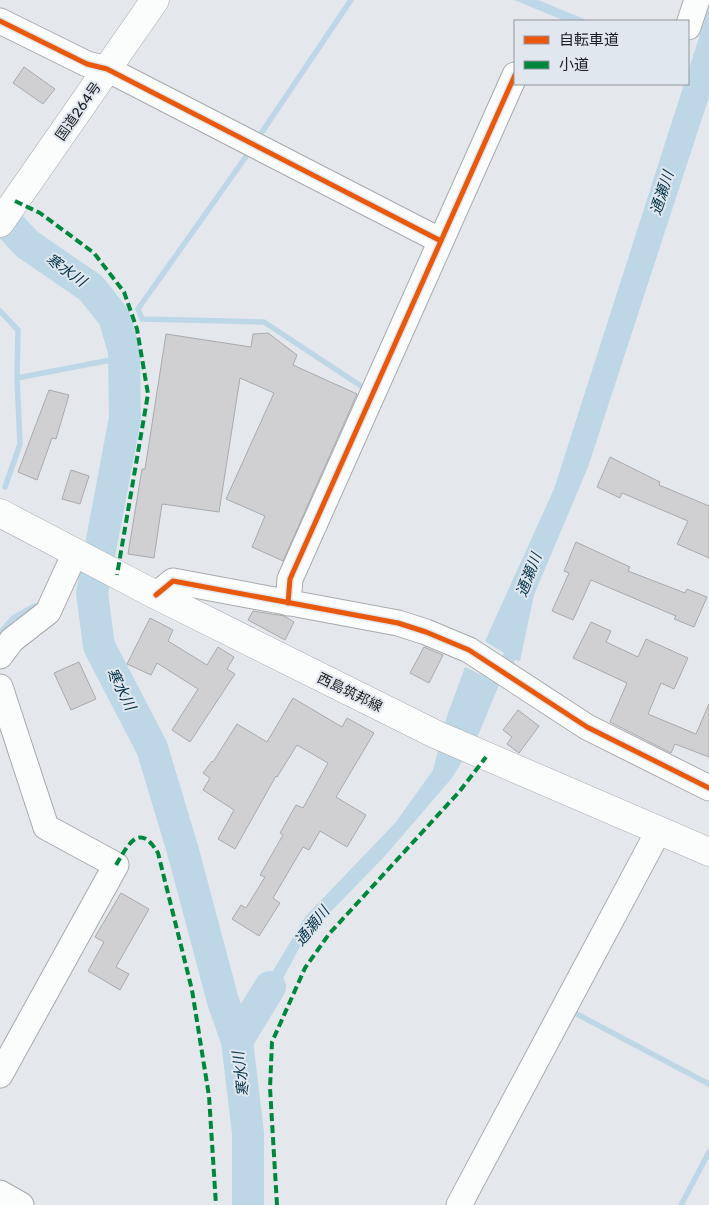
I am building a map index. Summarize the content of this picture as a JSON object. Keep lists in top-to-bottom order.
{
  "streets": {
    "main road": ["国道264号", "西島筑邦線"]
  },
  "water": ["通瀬川", "寒水川"],
  "legend": ["自転車道", "小道"]
}
